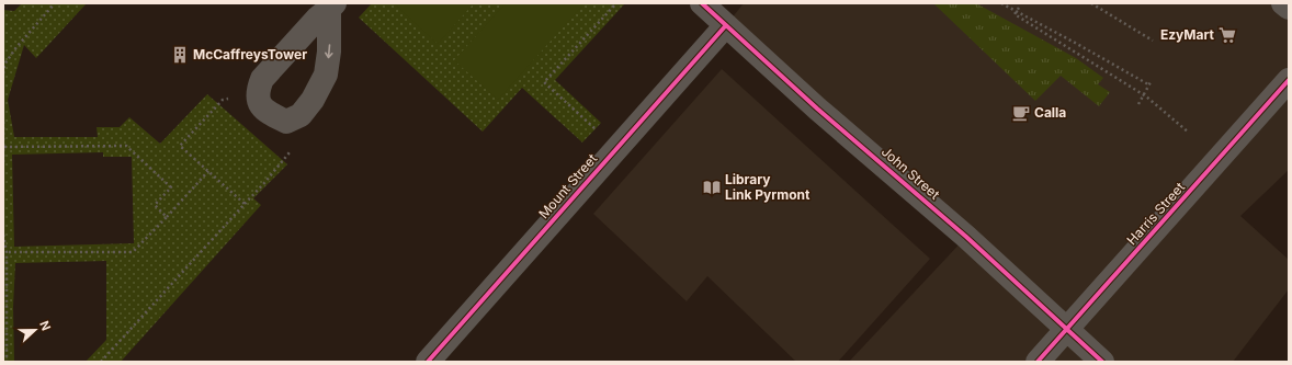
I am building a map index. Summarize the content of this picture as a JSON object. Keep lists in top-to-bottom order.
{
  "streets": {
    "street": ["John Street", "Mount Street", "Harris Street"]
  },
  "crossings": [
    ["John Street", "Mount Street"],
    ["John Street", "Harris Street"]
  ],
  "places": {
    "supermarket": ["EzyMart"],
    "building": ["McCaffreysTower"],
    "cafe": ["Calla"],
    "library": ["Library Link Pyrmont"]
  },
  "north": "right"
}
